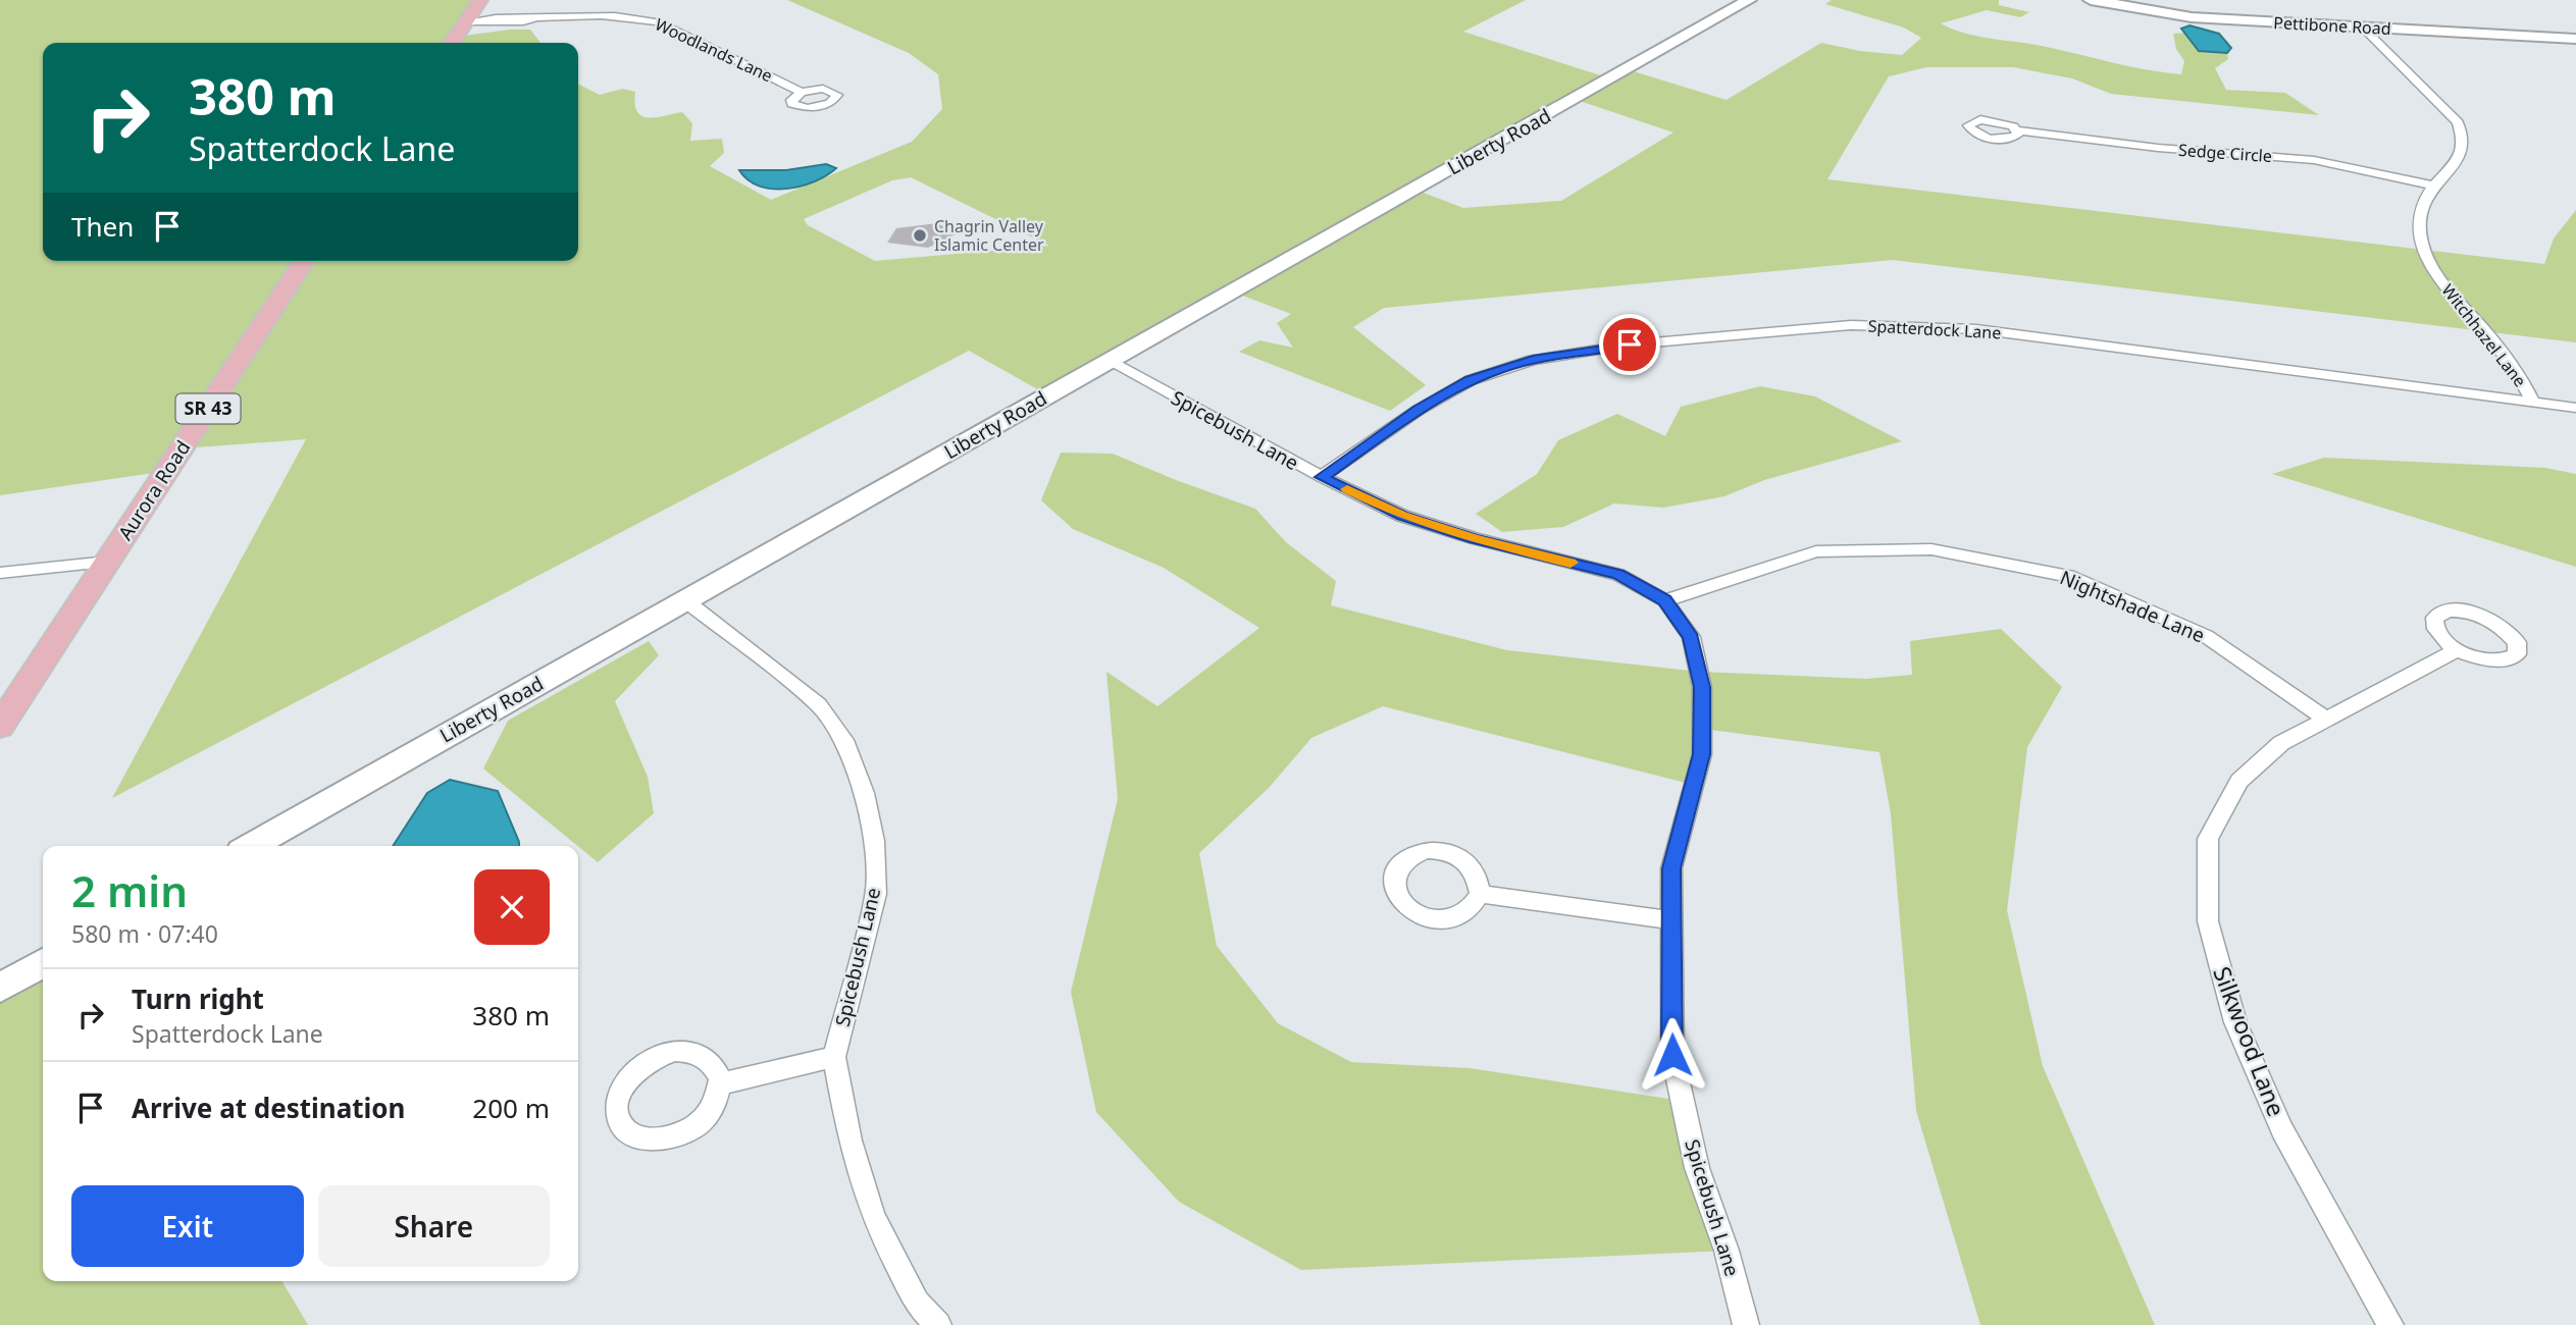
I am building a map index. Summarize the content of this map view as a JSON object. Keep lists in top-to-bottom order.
{
  "streets": {
    "main road": ["SR 43", "Aurora Road"],
    "street": [
      "Pettibone Road",
      "Woodlands Lane",
      "Liberty Road",
      "Sedge Circle",
      "Spatterdock Lane",
      "Witchhazel Lane",
      "Spicebush Lane",
      "Nightshade Lane",
      "Silkwood Lane"
    ]
  },
  "crossings": [
    ["Pettibone Road", "Witchhazel Lane"],
    ["Liberty Road", "Spicebush Lane"],
    ["Sedge Circle", "Witchhazel Lane"],
    ["Spatterdock Lane", "Witchhazel Lane"],
    ["Spatterdock Lane", "Spicebush Lane"],
    ["Spicebush Lane", "Nightshade Lane"],
    ["Nightshade Lane", "Silkwood Lane"]
  ],
  "places": ["Chagrin Valley Islamic Center"],
  "page": {
    "turn": ["380 m", "Spatterdock Lane"],
    "then": "Then",
    "heading": ["2 min", "580 m · 07:40"],
    "list": [
      {
        "name": "Turn right",
        "note": "Spatterdock Lane",
        "value": "380 m"
      },
      {
        "name": "Arrive at destination",
        "value": "200 m"
      }
    ],
    "buttons": ["Exit", "Share"]
  }
}
